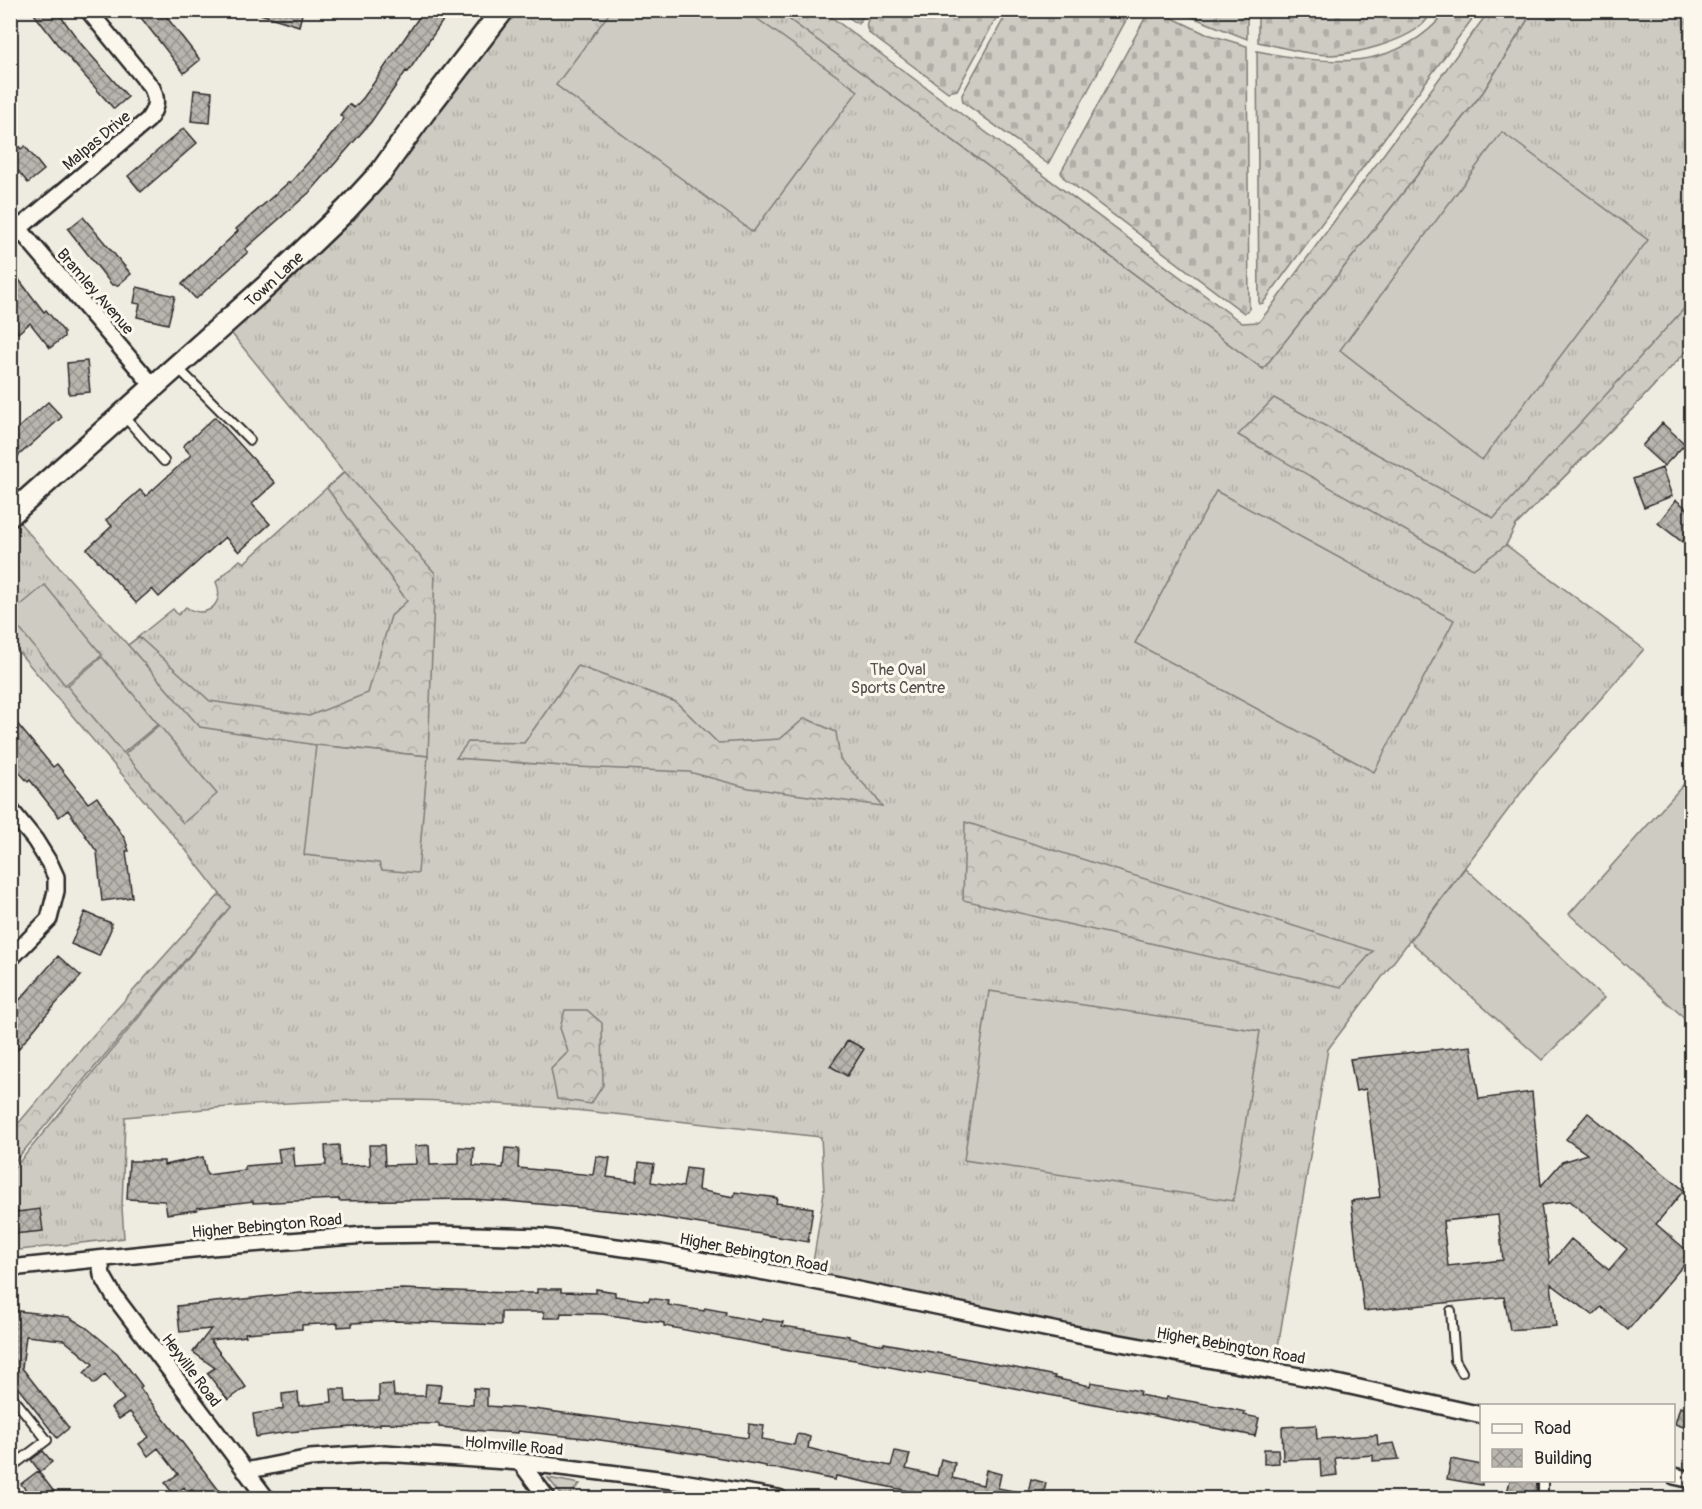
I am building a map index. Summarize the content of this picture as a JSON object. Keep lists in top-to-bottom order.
{
  "streets": {
    "main road": ["Town Lane"],
    "street": [
      "Malpas Drive",
      "Bramley Avenue",
      "Higher Bebington Road",
      "Heyville Road",
      "Holmville Road"
    ]
  },
  "crossings": [
    ["Malpas Drive", "Bramley Avenue"],
    ["Town Lane", "Bramley Avenue"],
    ["Higher Bebington Road", "Heyville Road"],
    ["Heyville Road", "Holmville Road"]
  ],
  "parks": ["The Oval Sports Centre"],
  "legend": ["Road", "Building"]
}
